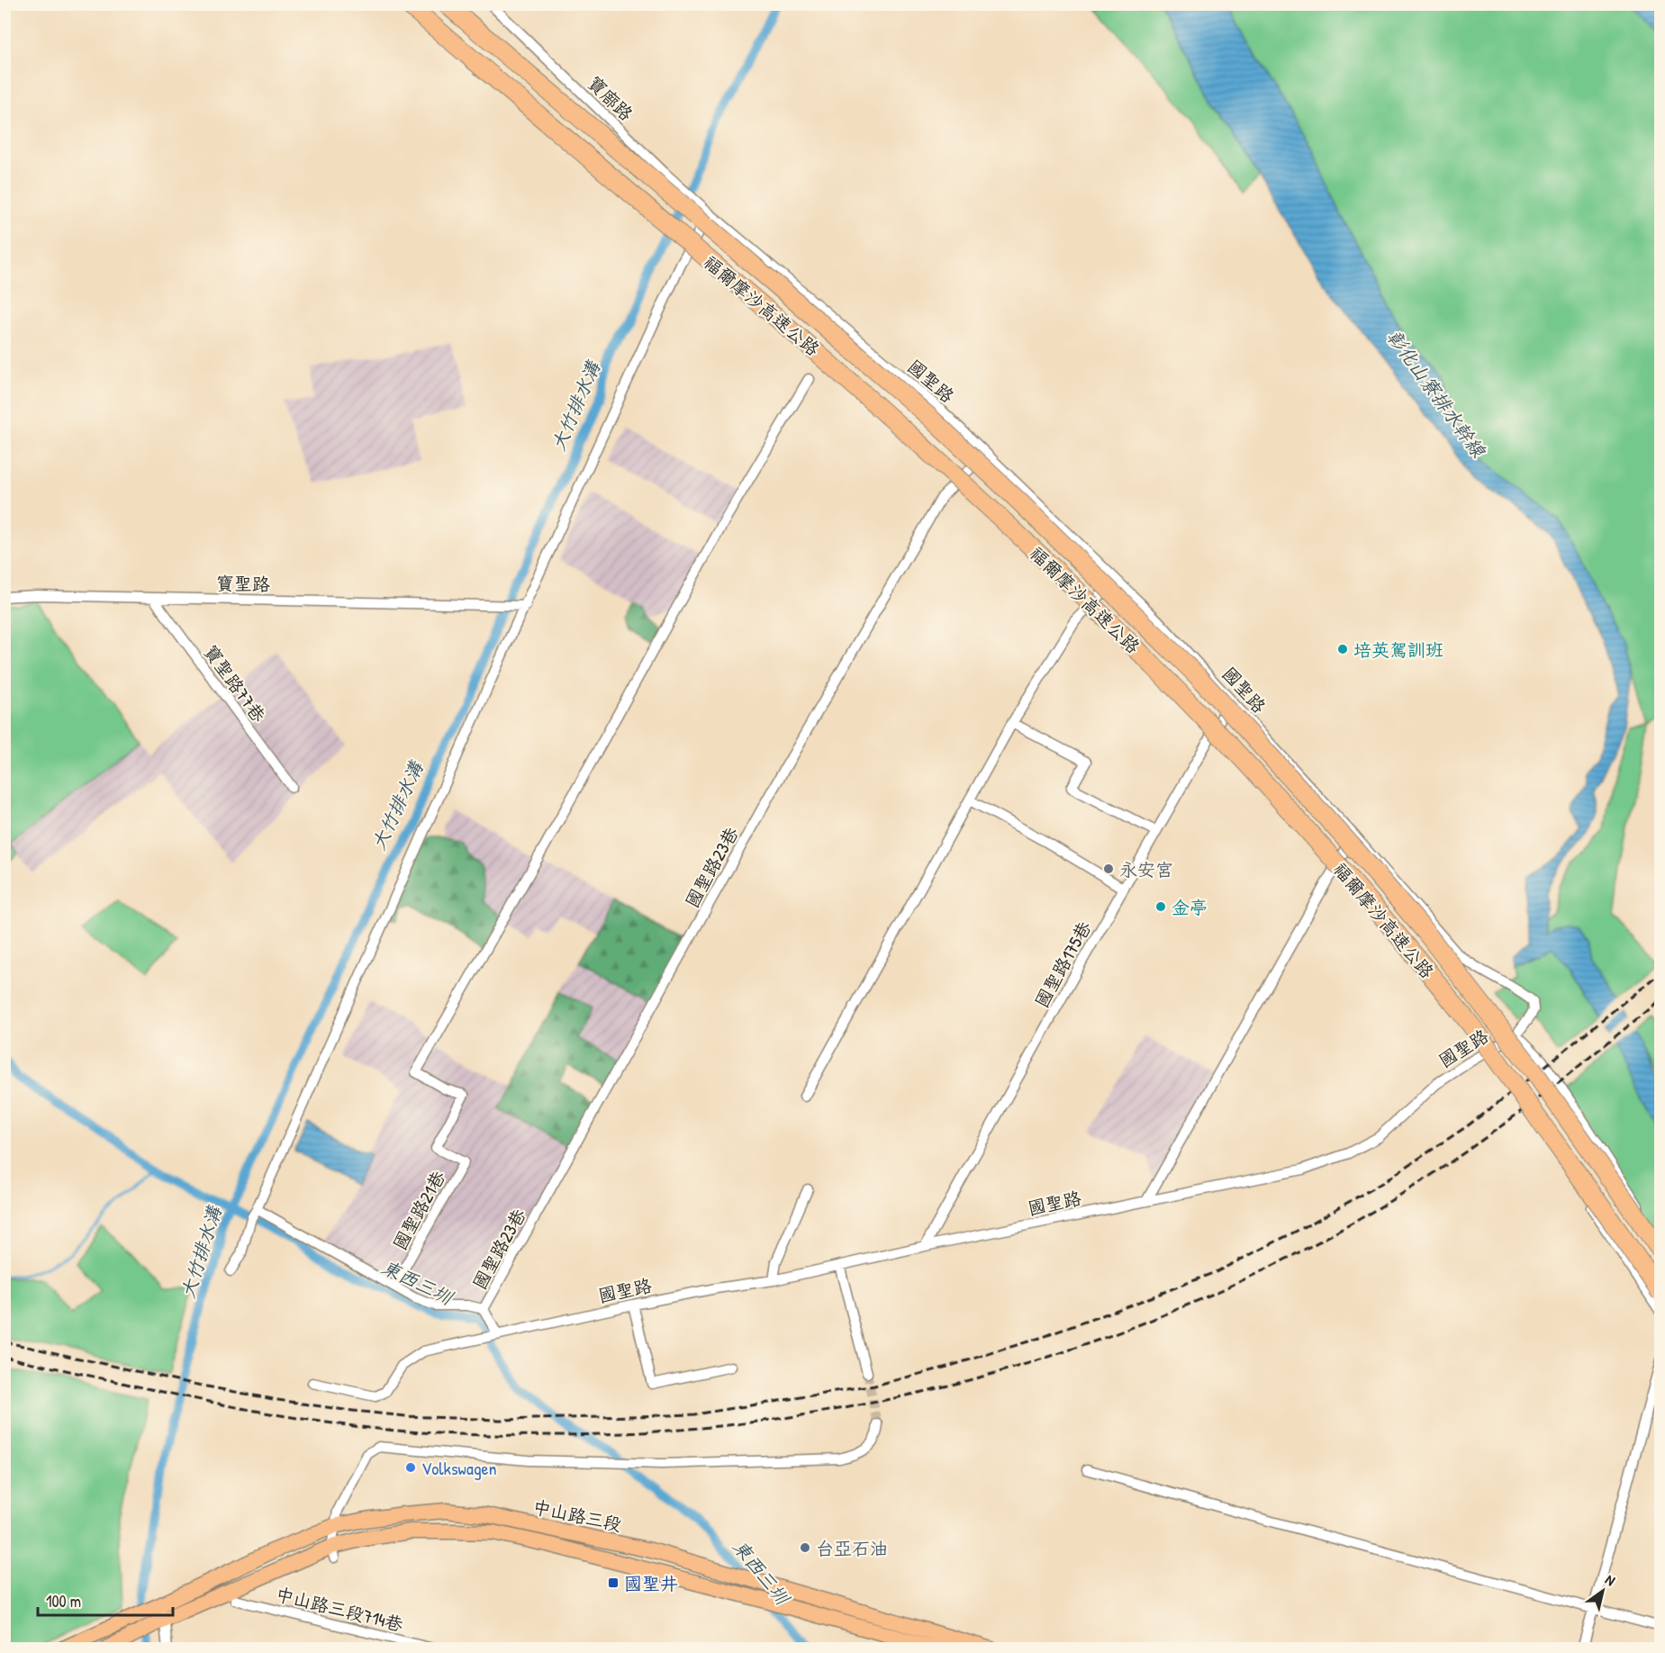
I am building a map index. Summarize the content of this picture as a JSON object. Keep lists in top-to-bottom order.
{
  "streets": {
    "highway": ["福爾摩沙高速公路"],
    "main road": ["中山路三段"],
    "street": [
      "寶廍路",
      "國聖路",
      "寶聖路",
      "寶聖路77巷",
      "國聖路23巷",
      "國聖路175巷",
      "國聖路21巷",
      "中山路三段714巷"
    ]
  },
  "crossings": [
    ["寶廍路", "國聖路"],
    ["國聖路", "國聖路23巷"],
    ["國聖路", "國聖路175巷"],
    ["寶聖路", "寶聖路77巷"]
  ],
  "water": ["彰化山寮排水幹線", "大竹排水溝", "東西三圳"],
  "places": {
    "other": [
      "培英駕訓班",
      "永安宮",
      "金亭",
      "Volkswagen",
      "台亞石油"
    ],
    "transit": ["國聖井"]
  },
  "scale_bar": "100 m",
  "north": "top right"
}
